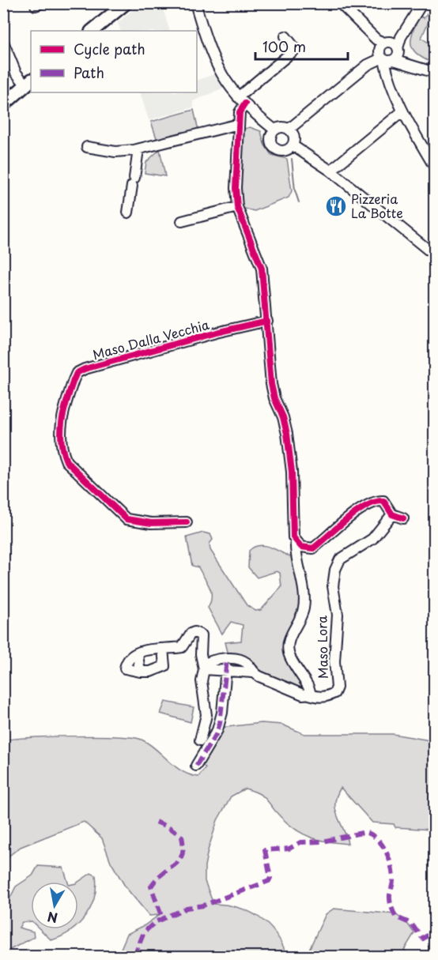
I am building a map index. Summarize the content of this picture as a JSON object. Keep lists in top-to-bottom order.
{
  "streets": {
    "street": ["Maso Dalla Vecchia", "Maso Lora"]
  },
  "places": {
    "restaurant": ["Pizzeria La Botte"]
  },
  "legend": ["Cycle path", "Path"],
  "scale_bar": "100 m",
  "north": "bottom"
}
